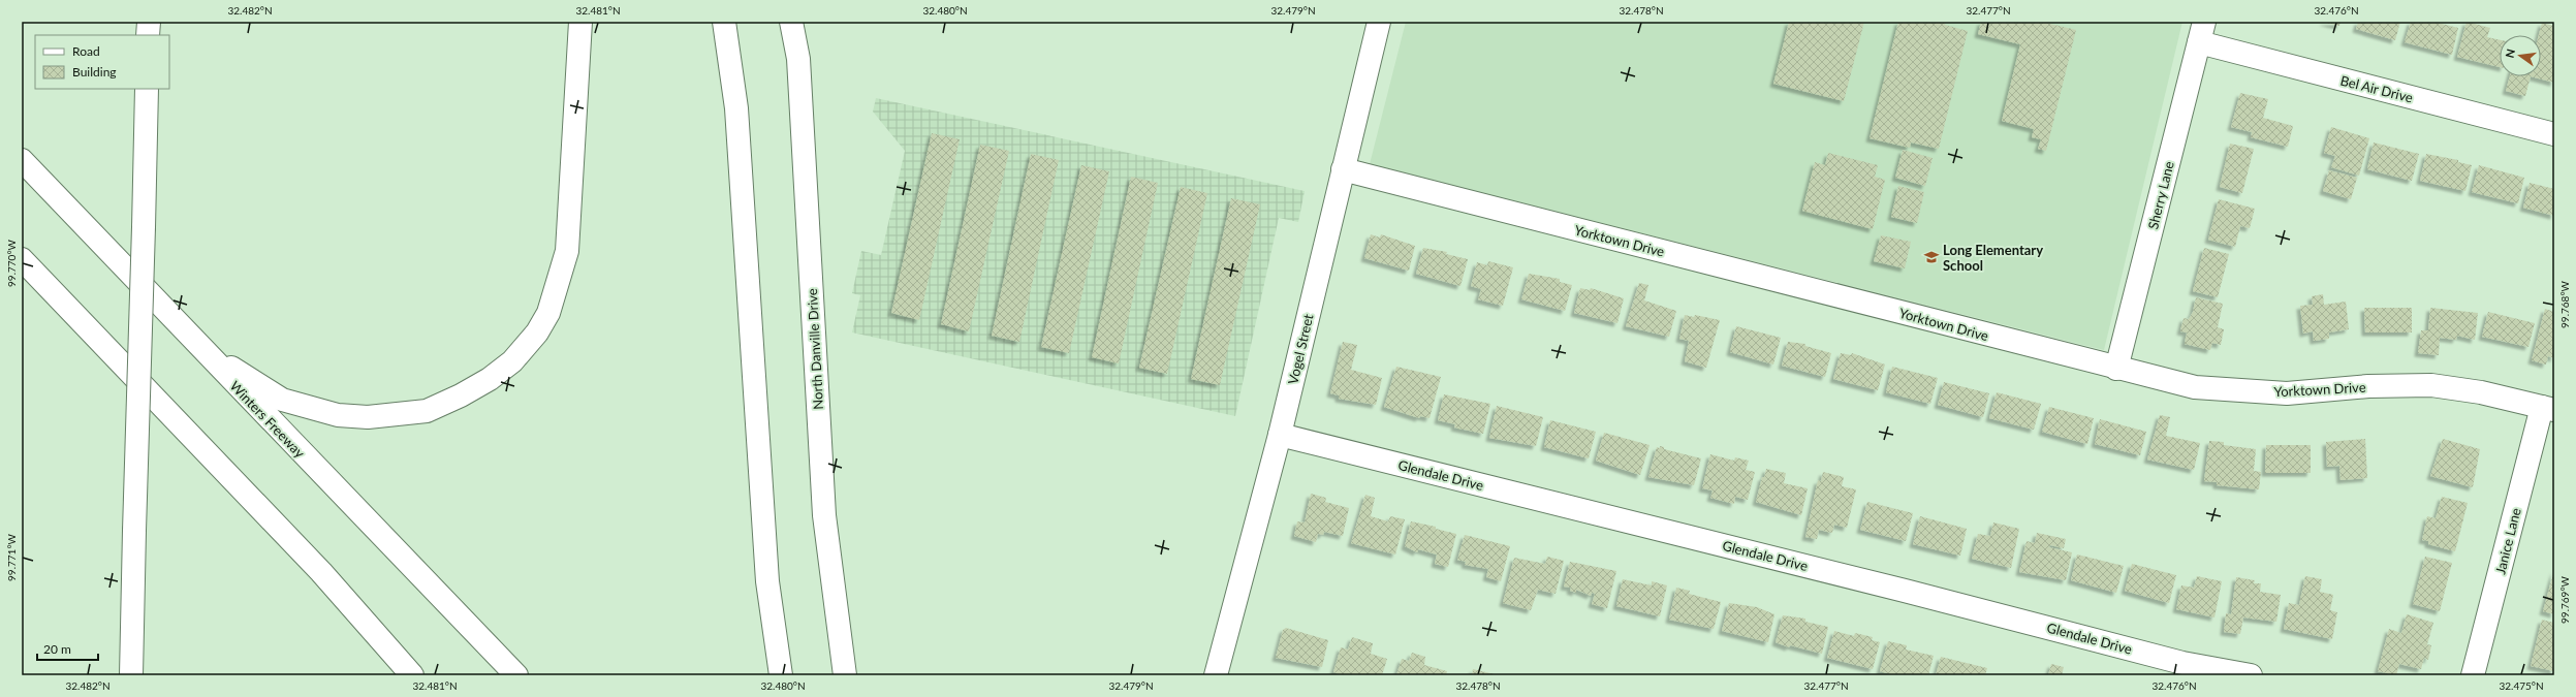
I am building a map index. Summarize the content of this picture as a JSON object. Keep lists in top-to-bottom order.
{
  "streets": {
    "main road": [
      "Bel Air Drive",
      "Sherry Lane",
      "Yorktown Drive",
      "North Danville Drive",
      "Vogel Street",
      "Winters Freeway",
      "Glendale Drive",
      "Janice Lane"
    ]
  },
  "crossings": [
    ["Bel Air Drive", "Sherry Lane"],
    ["Sherry Lane", "Yorktown Drive"],
    ["Yorktown Drive", "Vogel Street"],
    ["Yorktown Drive", "Janice Lane"],
    ["Vogel Street", "Glendale Drive"]
  ],
  "places": {
    "school or university": ["Long Elementary School"]
  },
  "legend": ["Road", "Building"],
  "scale_bar": "20 m",
  "north": "left",
  "coordinates": [
    "32.482°N",
    "32.481°N",
    "32.480°N",
    "32.479°N",
    "32.478°N",
    "32.477°N",
    "32.476°N",
    "99.770°W",
    "99.768°W",
    "99.771°W",
    "99.769°W",
    "32.475°N"
  ]
}
